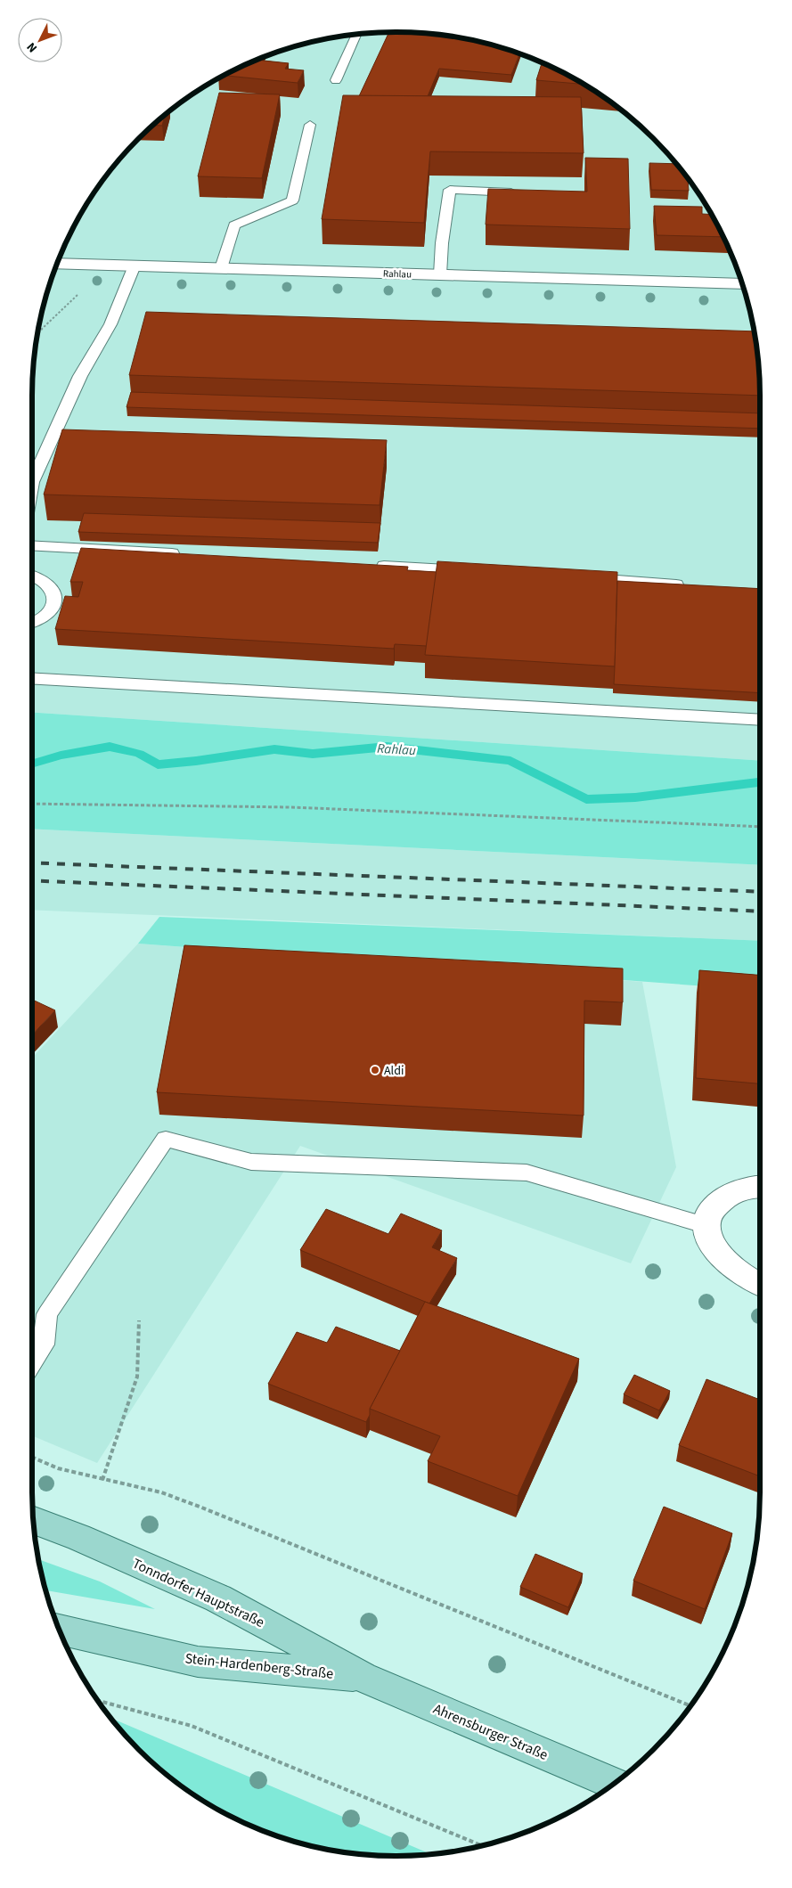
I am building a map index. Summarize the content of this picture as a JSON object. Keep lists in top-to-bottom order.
{
  "streets": {
    "main road": ["Tonndorfer Hauptstraße", "Stein-Hardenberg-Straße", "Ahrensburger Straße"],
    "street": ["Rahlau"]
  },
  "crossings": [
    ["Tonndorfer Hauptstraße", "Stein-Hardenberg-Straße"],
    ["Tonndorfer Hauptstraße", "Ahrensburger Straße"],
    ["Stein-Hardenberg-Straße", "Ahrensburger Straße"]
  ],
  "water": ["Rahlau"],
  "places": ["Aldi"],
  "north": "bottom left"
}
